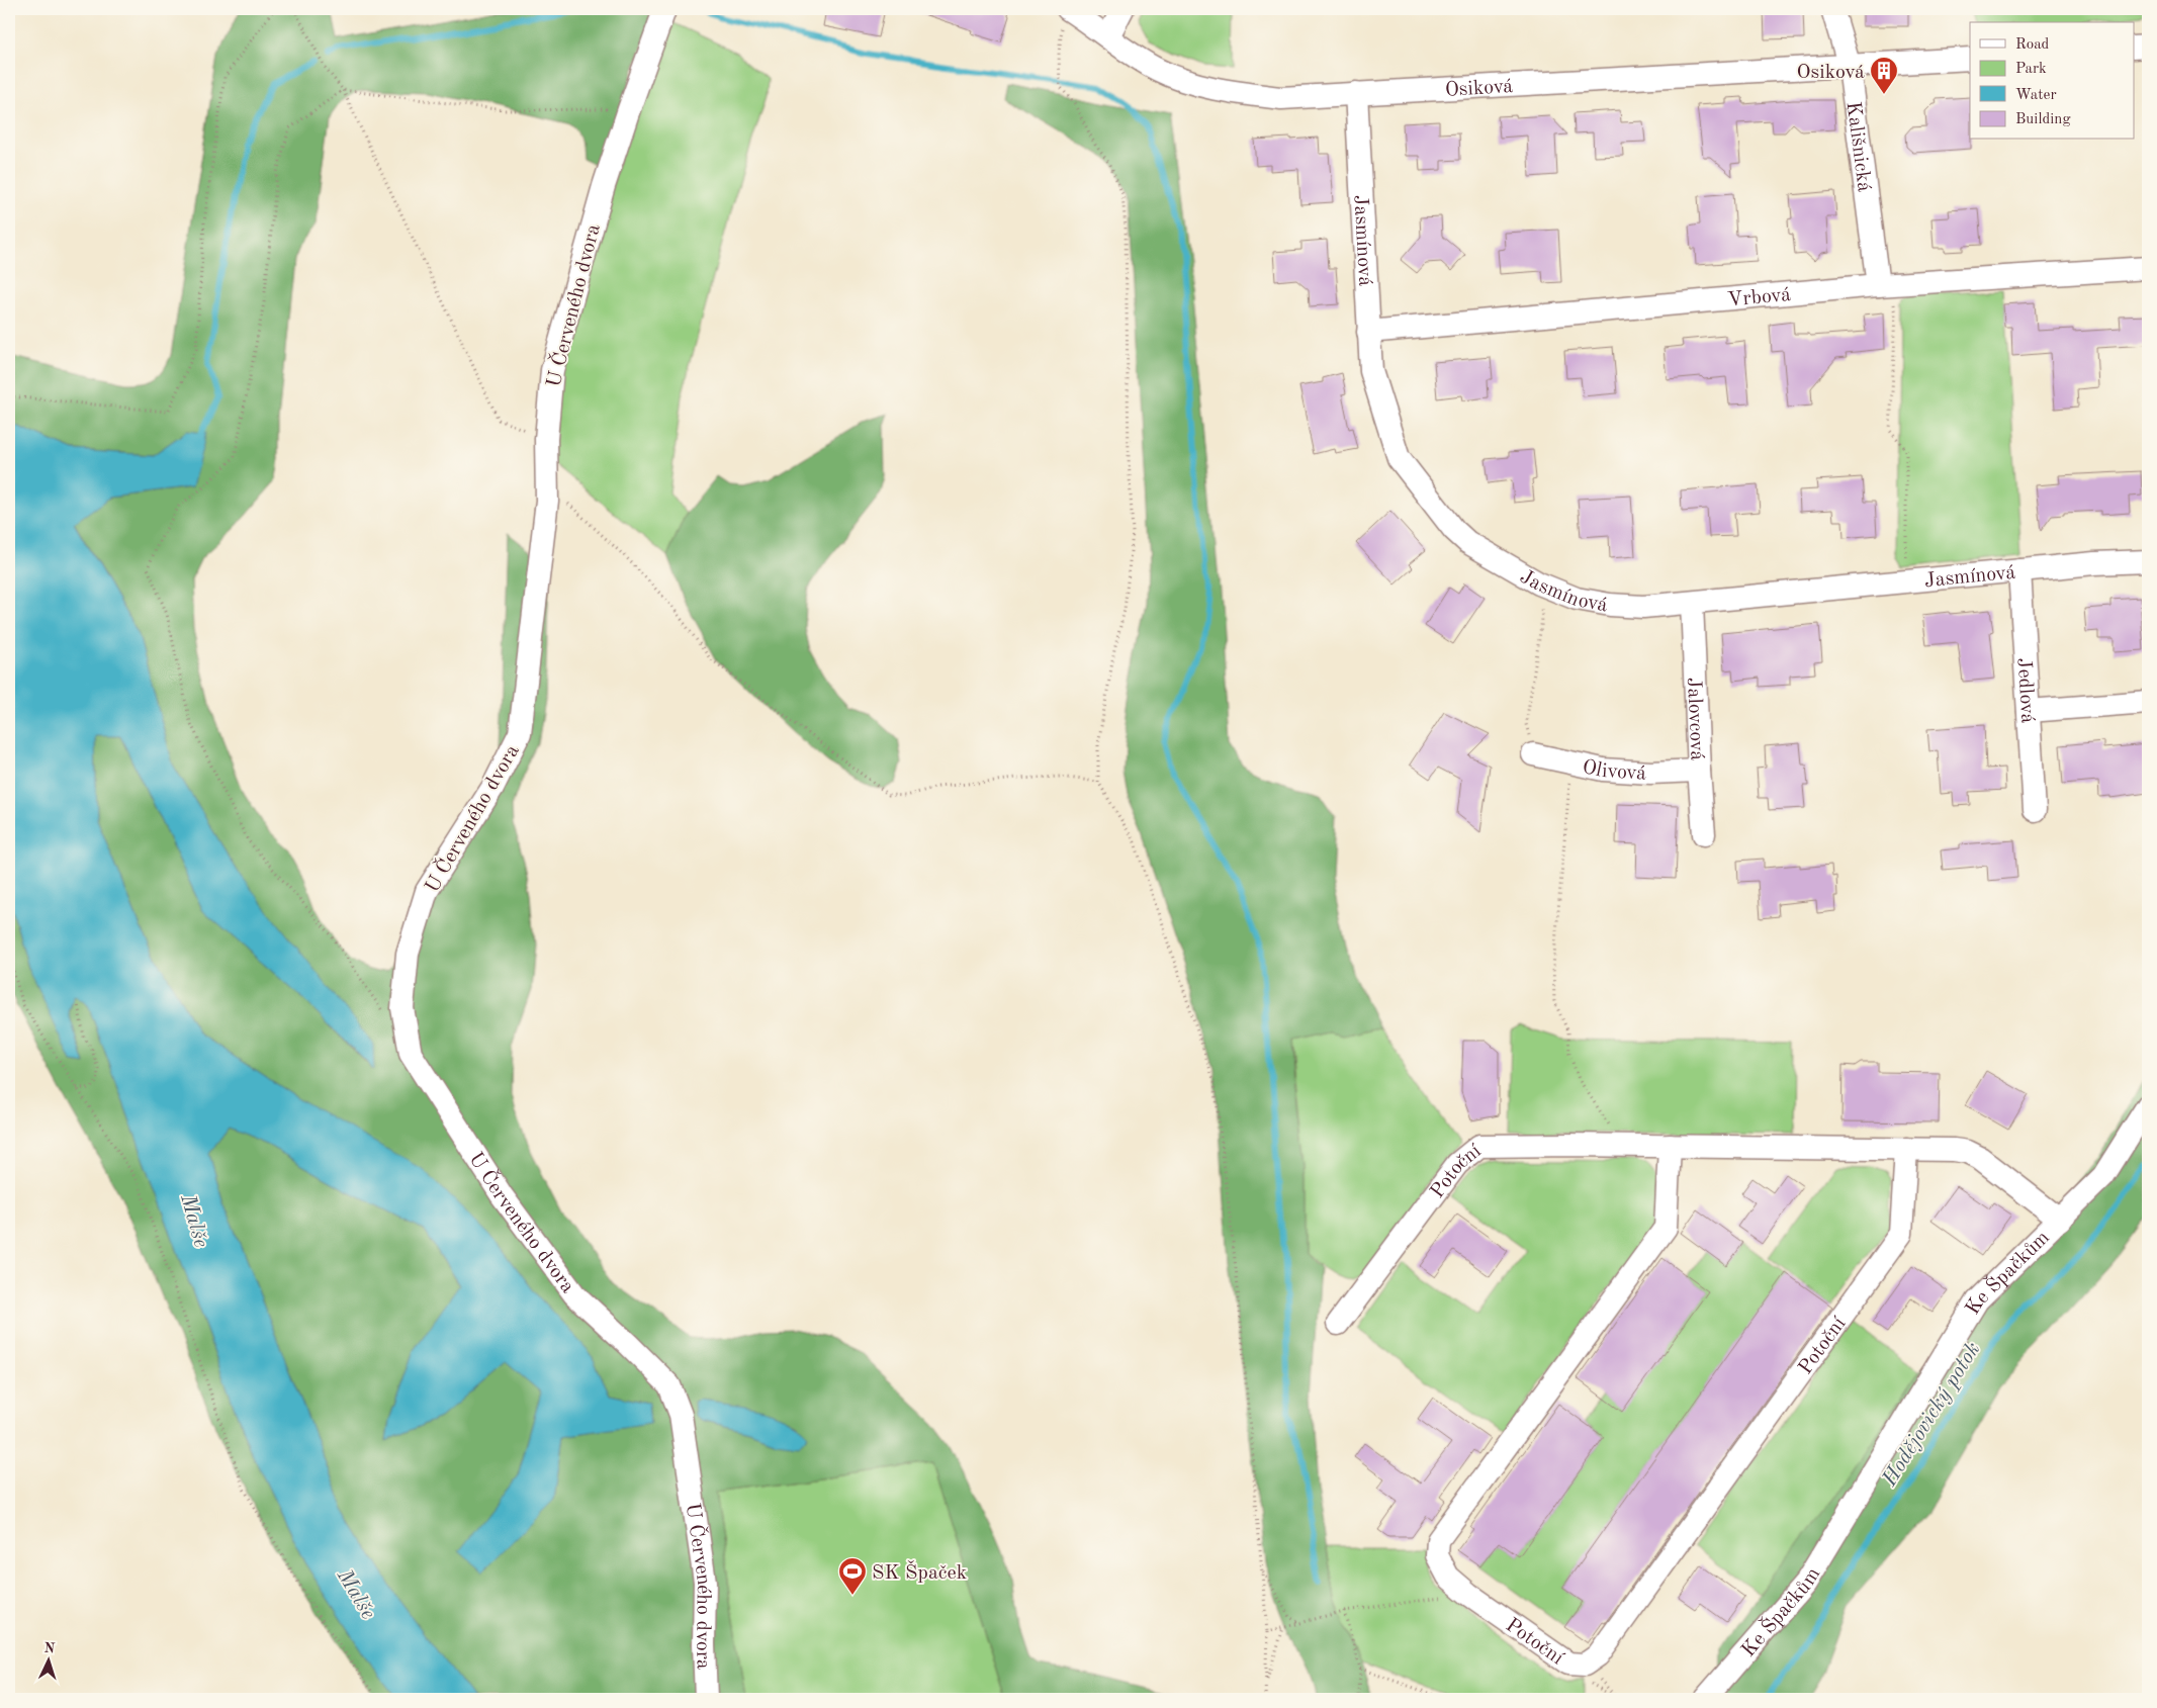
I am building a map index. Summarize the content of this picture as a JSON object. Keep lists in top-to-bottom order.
{
  "streets": {
    "street": [
      "Osiková",
      "Kališnická",
      "Jasmínová",
      "Vrbová",
      "U Červeného dvora",
      "Jedlová",
      "Jalovcová",
      "Olivová",
      "Potoční",
      "Ke Špačkům"
    ]
  },
  "crossings": [
    ["Osiková", "Kališnická"],
    ["Osiková", "Jasmínová"],
    ["Kališnická", "Vrbová"],
    ["Jasmínová", "Vrbová"],
    ["Jasmínová", "Jedlová"],
    ["Jasmínová", "Jalovcová"],
    ["Jalovcová", "Olivová"],
    ["Potoční", "Ke Špačkům"]
  ],
  "water": ["Malše", "Hodějovický potok"],
  "places": {
    "building": ["Osiková"],
    "sports": ["SK Špaček"]
  },
  "legend": [
    "Road",
    "Park",
    "Water",
    "Building"
  ],
  "north": "top"
}
